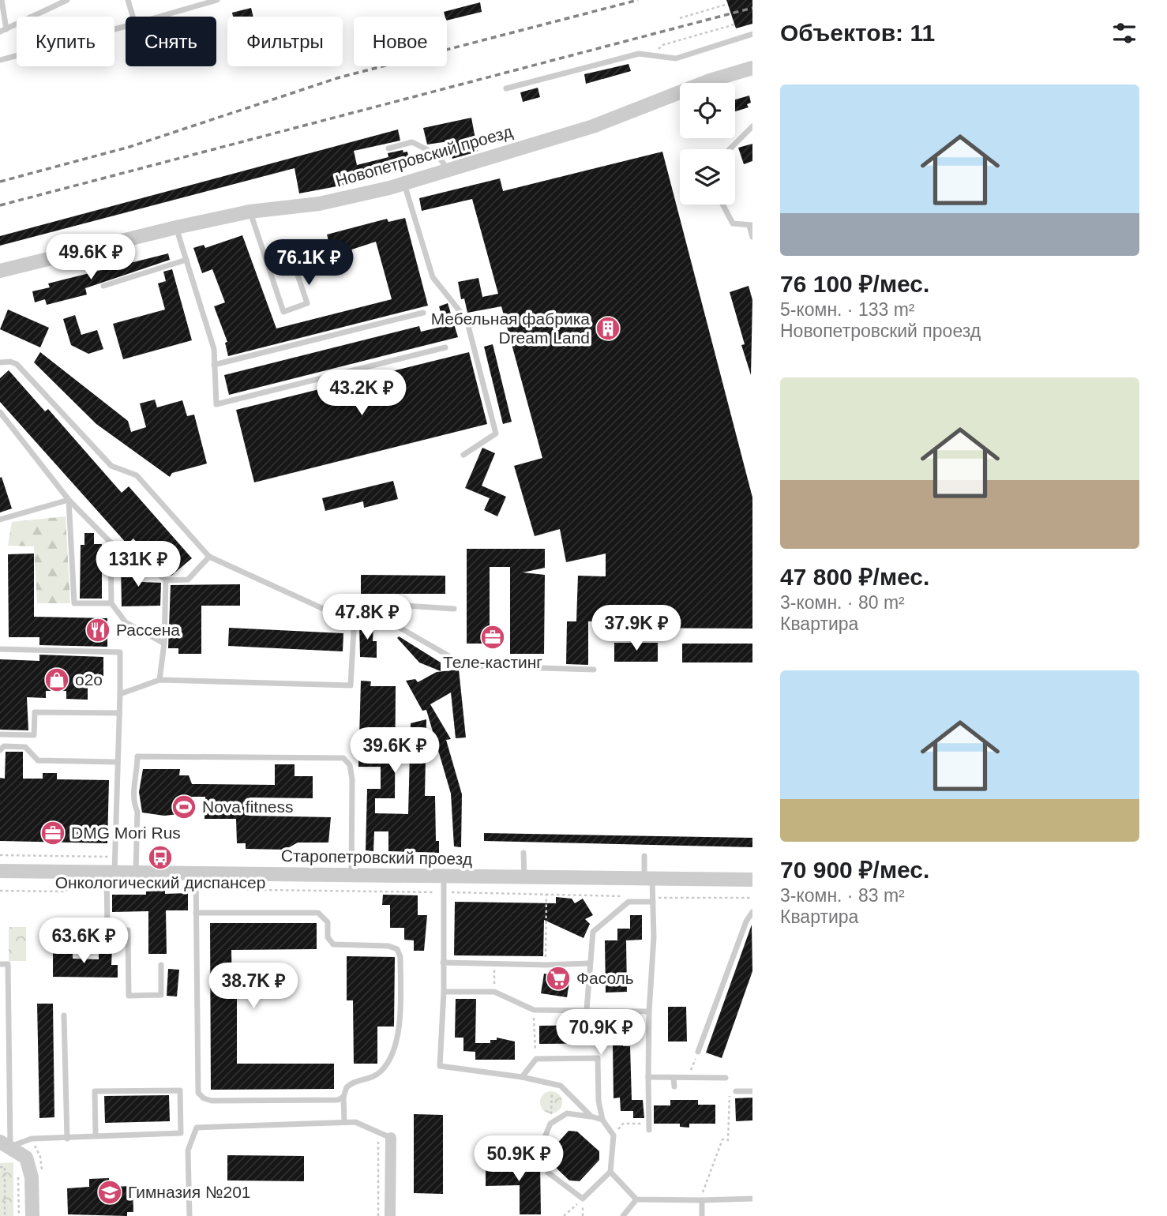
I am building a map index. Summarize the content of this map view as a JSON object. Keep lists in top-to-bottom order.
{
  "streets": {
    "street": ["Новопетровский проезд", "Старопетровский проезд"]
  },
  "places": {
    "building": ["Мебельная фабрика Dream Land"],
    "restaurant": ["Рассена"],
    "office": ["Теле-кастинг", "DMG Mori Rus"],
    "shop": ["o2o"],
    "sports": ["Nova fitness"],
    "bus stop": ["Онкологический диспансер"],
    "supermarket": ["Фасоль"],
    "school or university": ["Гимназия №201"]
  },
  "page": {
    "heading": "Объектов: 11",
    "chip": [
      "Купить",
      "Снять",
      "Фильтры",
      "Новое"
    ],
    "list": [
      {
        "name": "76 100 ₽/мес.",
        "note": "5-комн. · 133 m² · Новопетровский проезд"
      },
      {
        "name": "47 800 ₽/мес.",
        "note": "3-комн. · 80 m² · Квартира"
      },
      {
        "name": "70 900 ₽/мес.",
        "note": "3-комн. · 83 m² · Квартира"
      }
    ],
    "price": [
      "49.6K ₽",
      "76.1K ₽",
      "43.2K ₽",
      "131K ₽",
      "47.8K ₽",
      "37.9K ₽",
      "39.6K ₽",
      "63.6K ₽",
      "38.7K ₽",
      "70.9K ₽",
      "50.9K ₽"
    ]
  }
}
